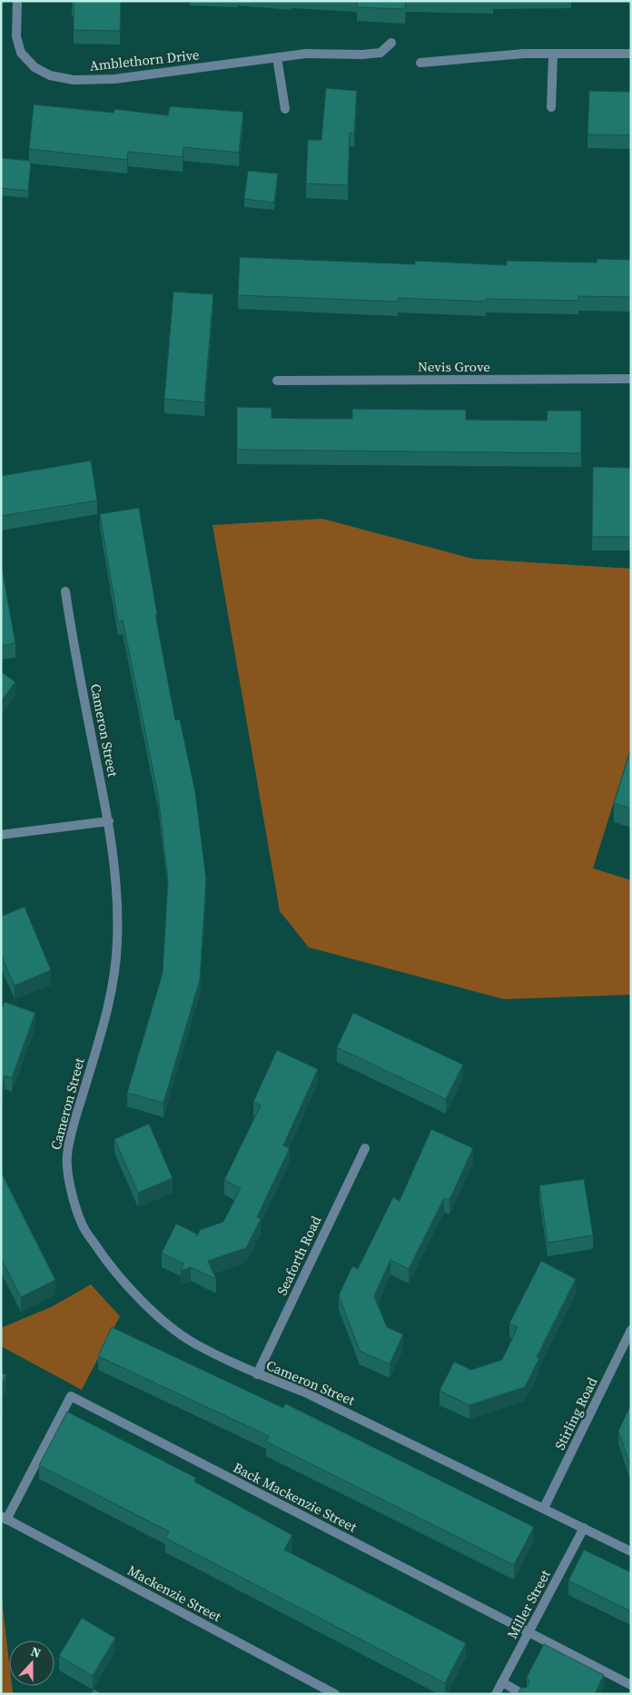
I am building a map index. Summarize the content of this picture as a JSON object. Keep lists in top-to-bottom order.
{
  "streets": {
    "street": [
      "Amblethorn Drive",
      "Nevis Grove",
      "Cameron Street",
      "Seaforth Road",
      "Stirling Road",
      "Back Mackenzie Street",
      "Mackenzie Street",
      "Miller Street"
    ]
  },
  "crossings": [
    ["Cameron Street", "Seaforth Road"],
    ["Cameron Street", "Stirling Road"],
    ["Cameron Street", "Miller Street"],
    ["Back Mackenzie Street", "Mackenzie Street"],
    ["Back Mackenzie Street", "Miller Street"]
  ],
  "north": "top"
}
